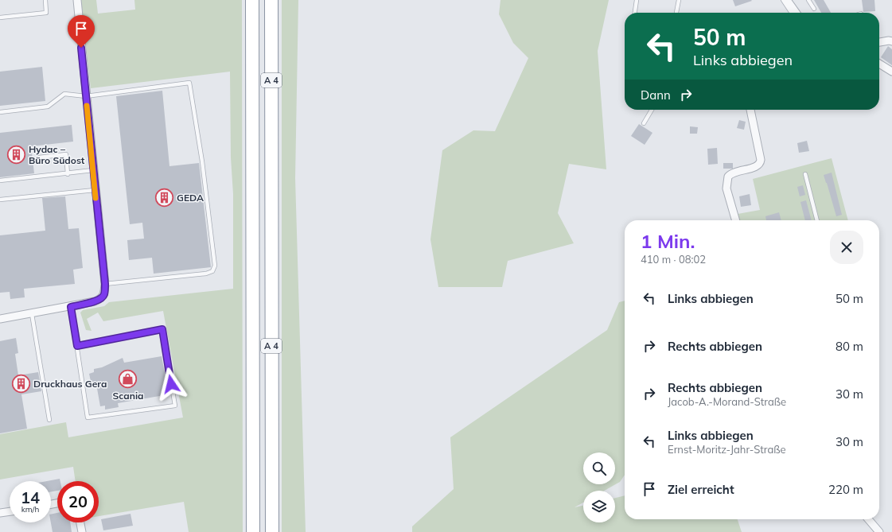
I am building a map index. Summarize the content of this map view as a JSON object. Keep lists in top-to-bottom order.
{
  "streets": {
    "highway": ["A 4"]
  },
  "places": {
    "building": ["Hydac – Büro Südost", "GEDA", "Druckhaus Gera"],
    "shop": ["Scania"]
  },
  "page": {
    "turn": ["50 m", "Links abbiegen"],
    "then": "Dann",
    "heading": ["1 Min.", "410 m · 08:02"],
    "list": [
      {
        "name": "Links abbiegen",
        "value": "50 m"
      },
      {
        "name": "Rechts abbiegen",
        "value": "80 m"
      },
      {
        "name": "Rechts abbiegen",
        "note": "Jacob-A.-Morand-Straße",
        "value": "30 m"
      },
      {
        "name": "Links abbiegen",
        "note": "Ernst-Moritz-Jahr-Straße",
        "value": "30 m"
      },
      {
        "name": "Ziel erreicht",
        "value": "220 m"
      }
    ],
    "speed": "14 km/h",
    "limit": "20"
  }
}
